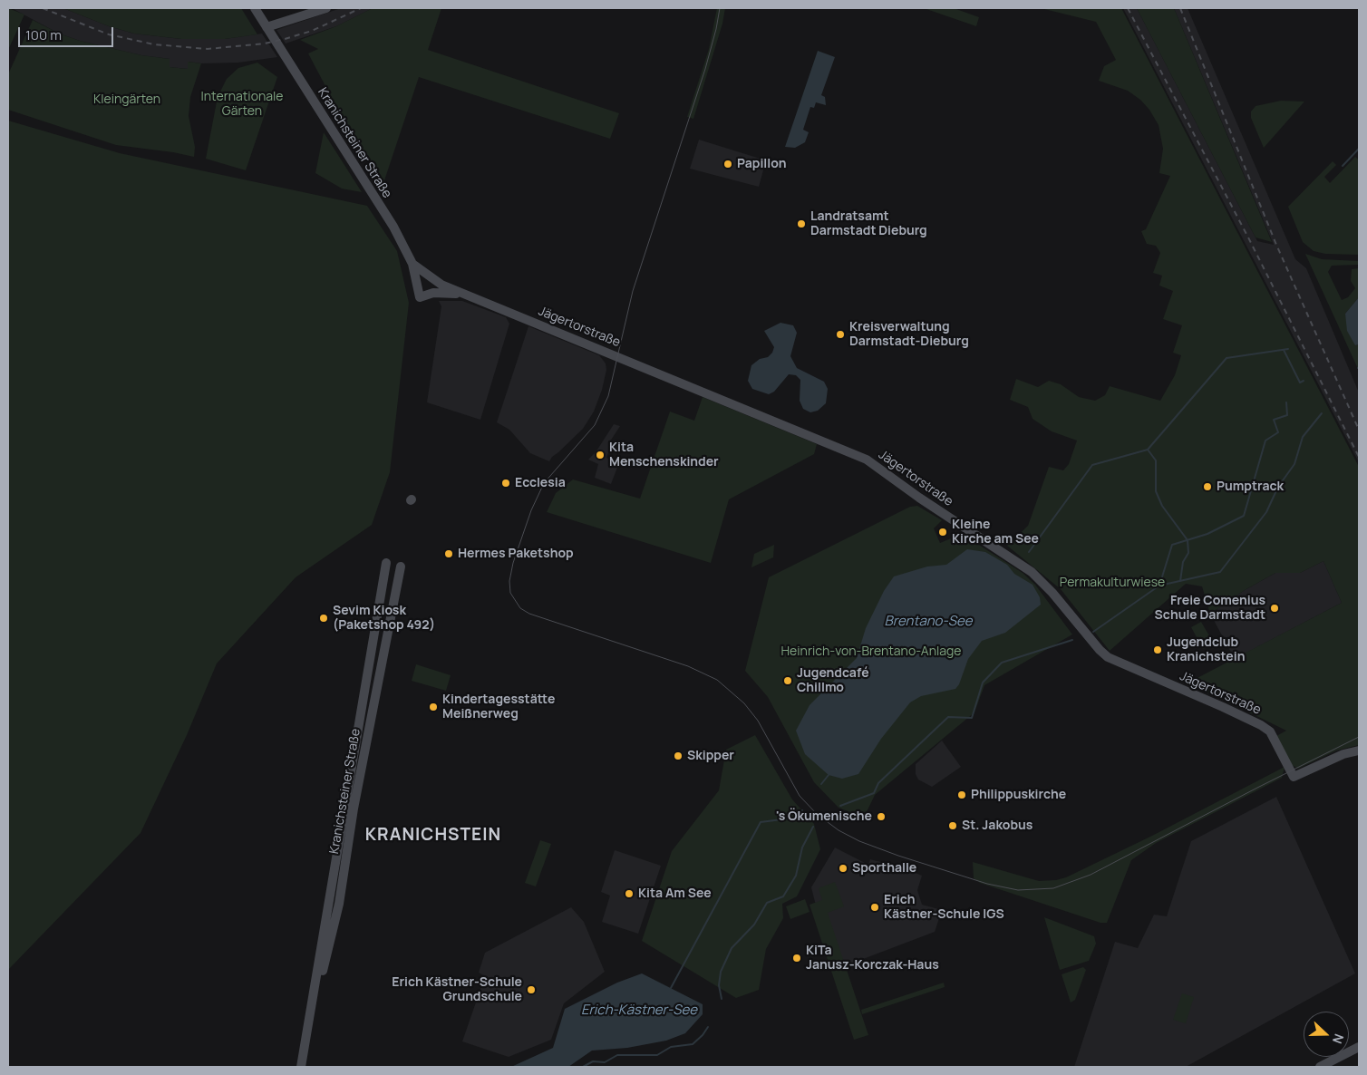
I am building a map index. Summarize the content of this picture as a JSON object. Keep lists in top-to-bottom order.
{
  "streets": {
    "main road": ["Kranichsteiner Straße", "Jägertorstraße"]
  },
  "crossings": [
    ["Kranichsteiner Straße", "Jägertorstraße"]
  ],
  "districts": ["KRANICHSTEIN"],
  "water": ["Brentano-See", "Erich-Kästner-See"],
  "parks": [
    "Internationale Gärten",
    "Kleingärten",
    "Permakulturwiese",
    "Heinrich-von-Brentano-Anlage"
  ],
  "places": [
    "Papillon",
    "Landratsamt Darmstadt Dieburg",
    "Kreisverwaltung Darmstadt-Dieburg",
    "Kita Menschenskinder",
    "Ecclesia",
    "Pumptrack",
    "Kleine Kirche am See",
    "Hermes Paketshop",
    "Freie Comenius Schule Darmstadt",
    "Sevim Kiosk (Paketshop 492)",
    "Jugendclub Kranichstein",
    "Jugendcafé Chillmo",
    "Kindertagesstätte Meißnerweg",
    "Skipper",
    "Philippuskirche",
    "'s Ökumenische",
    "St. Jakobus",
    "Sporthalle",
    "Kita Am See",
    "Erich Kästner-Schule IGS",
    "KiTa Janusz-Korczak-Haus",
    "Erich Kästner-Schule Grundschule"
  ],
  "scale_bar": "100 m",
  "north": "right"
}
